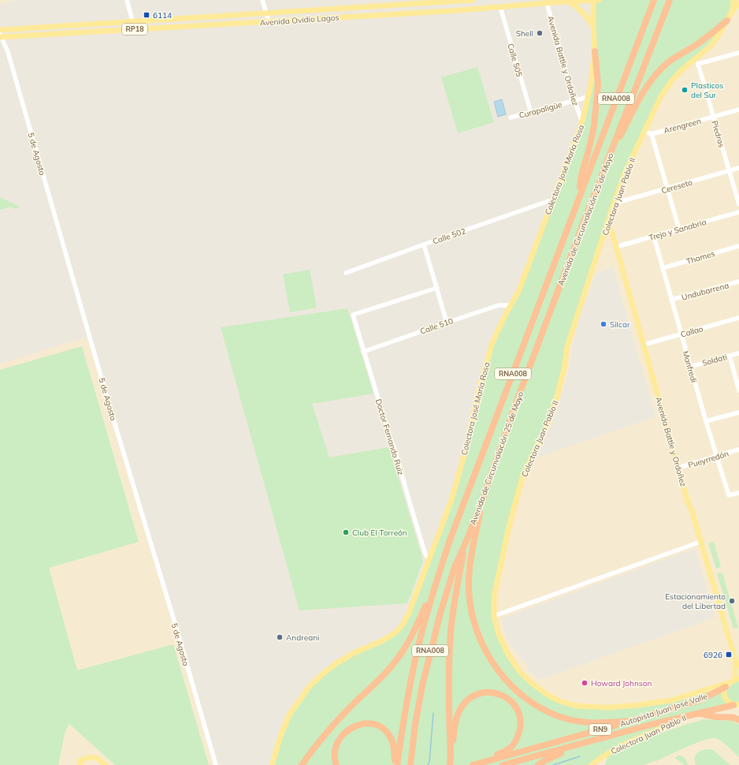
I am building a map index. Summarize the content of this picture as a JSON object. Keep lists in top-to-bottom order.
{
  "streets": {
    "highway": [
      "RNA008",
      "Avenida de Circunvalación 25 de Mayo",
      "Autopista Juan José Valle",
      "RN9"
    ],
    "main road": [
      "Avenida Ovidio Lagos",
      "RP18",
      "Avenida Battle y Ordoñez",
      "Colectora José María Rosa",
      "Colectora Juan Pablo II"
    ],
    "street": [
      "Calle 505",
      "Curapaligüe",
      "Arengreen",
      "Piedras",
      "5 de Agosto",
      "Cereseto",
      "Trejo y Sanabria",
      "Calle 502",
      "Thames",
      "Undubarrena",
      "Calle 510",
      "Callao",
      "Soldati",
      "Manfredi",
      "Doctor Fernando Ruiz",
      "Pueyrredón"
    ]
  },
  "crossings": [
    ["Avenida Ovidio Lagos", "Calle 505"],
    ["Avenida Ovidio Lagos", "Avenida Battle y Ordoñez"],
    ["Avenida Ovidio Lagos", "5 de Agosto"],
    ["Avenida Ovidio Lagos", "Colectora José María Rosa"],
    ["Calle 505", "Curapaligüe"],
    ["Avenida Battle y Ordoñez", "Curapaligüe"],
    ["Avenida Battle y Ordoñez", "Colectora José María Rosa"],
    ["Avenida Battle y Ordoñez", "Colectora Juan Pablo II"],
    ["Avenida Battle y Ordoñez", "Trejo y Sanabria"],
    ["Avenida Battle y Ordoñez", "Callao"],
    ["Avenida Battle y Ordoñez", "Pueyrredón"],
    ["Curapaligüe", "Colectora José María Rosa"],
    ["Arengreen", "Piedras"],
    ["Piedras", "Cereseto"],
    ["Piedras", "Colectora Juan Pablo II"],
    ["Colectora José María Rosa", "Calle 502"],
    ["Colectora José María Rosa", "Calle 510"],
    ["Colectora José María Rosa", "Doctor Fernando Ruiz"],
    ["Cereseto", "Colectora Juan Pablo II"],
    ["Colectora Juan Pablo II", "Autopista Juan José Valle"],
    ["Trejo y Sanabria", "Manfredi"],
    ["Thames", "Manfredi"],
    ["Undubarrena", "Manfredi"],
    ["Calle 510", "Doctor Fernando Ruiz"],
    ["Callao", "Manfredi"],
    ["Soldati", "Manfredi"],
    ["Manfredi", "Pueyrredón"]
  ],
  "places": {
    "transit": ["6114", "6926"],
    "other": [
      "Shell",
      "Plasticos del Sur",
      "Silcar",
      "Club El Torreón",
      "Estacionamiento del Libertad",
      "Andreani",
      "Howard Johnson"
    ]
  }
}
